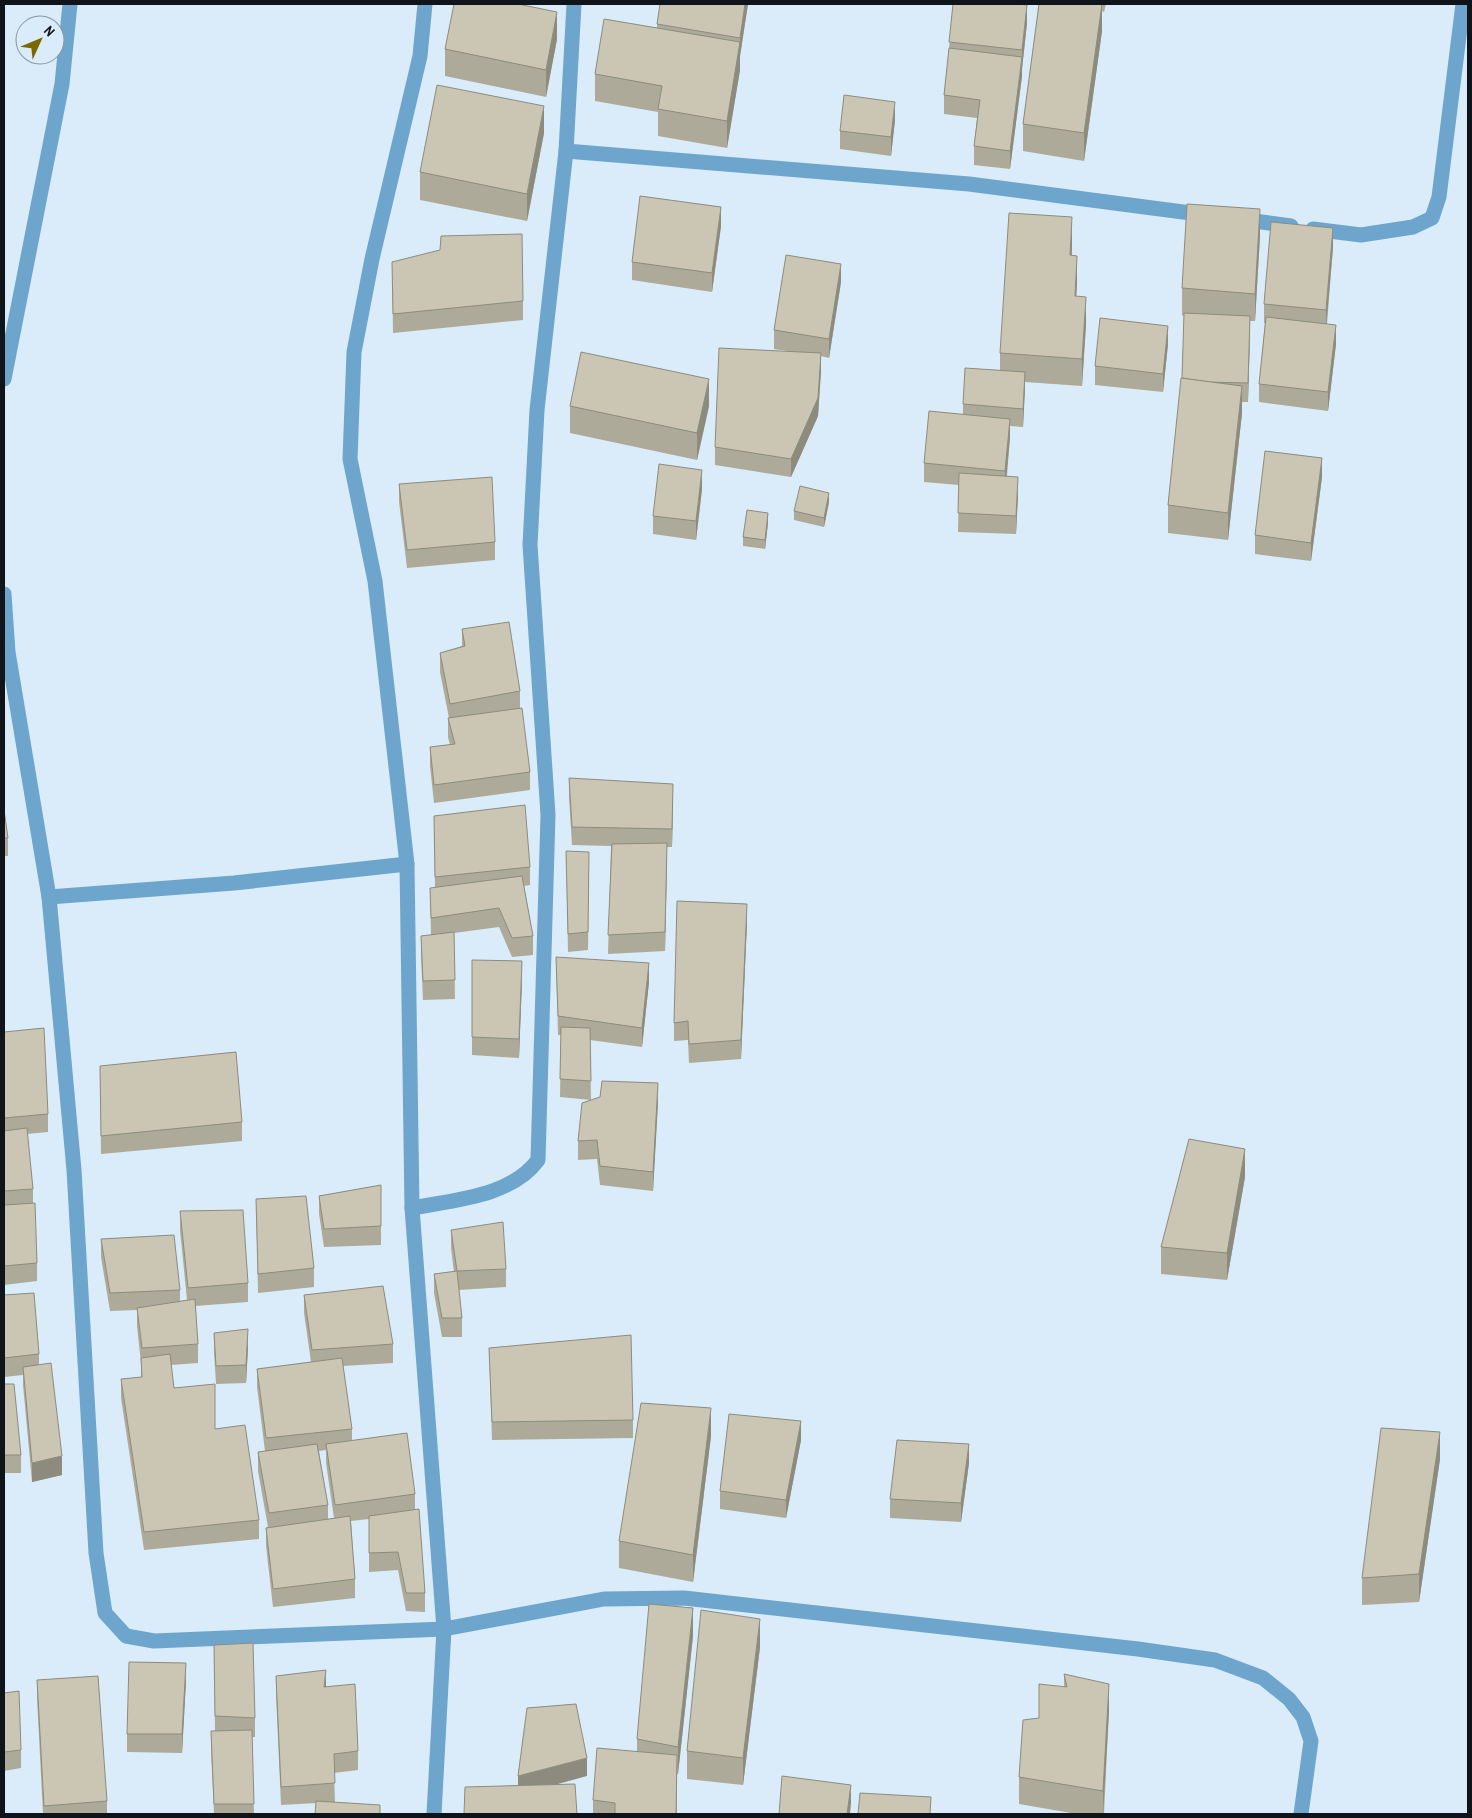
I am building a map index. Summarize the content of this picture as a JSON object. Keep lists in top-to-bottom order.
{
  "north": "top right"
}
